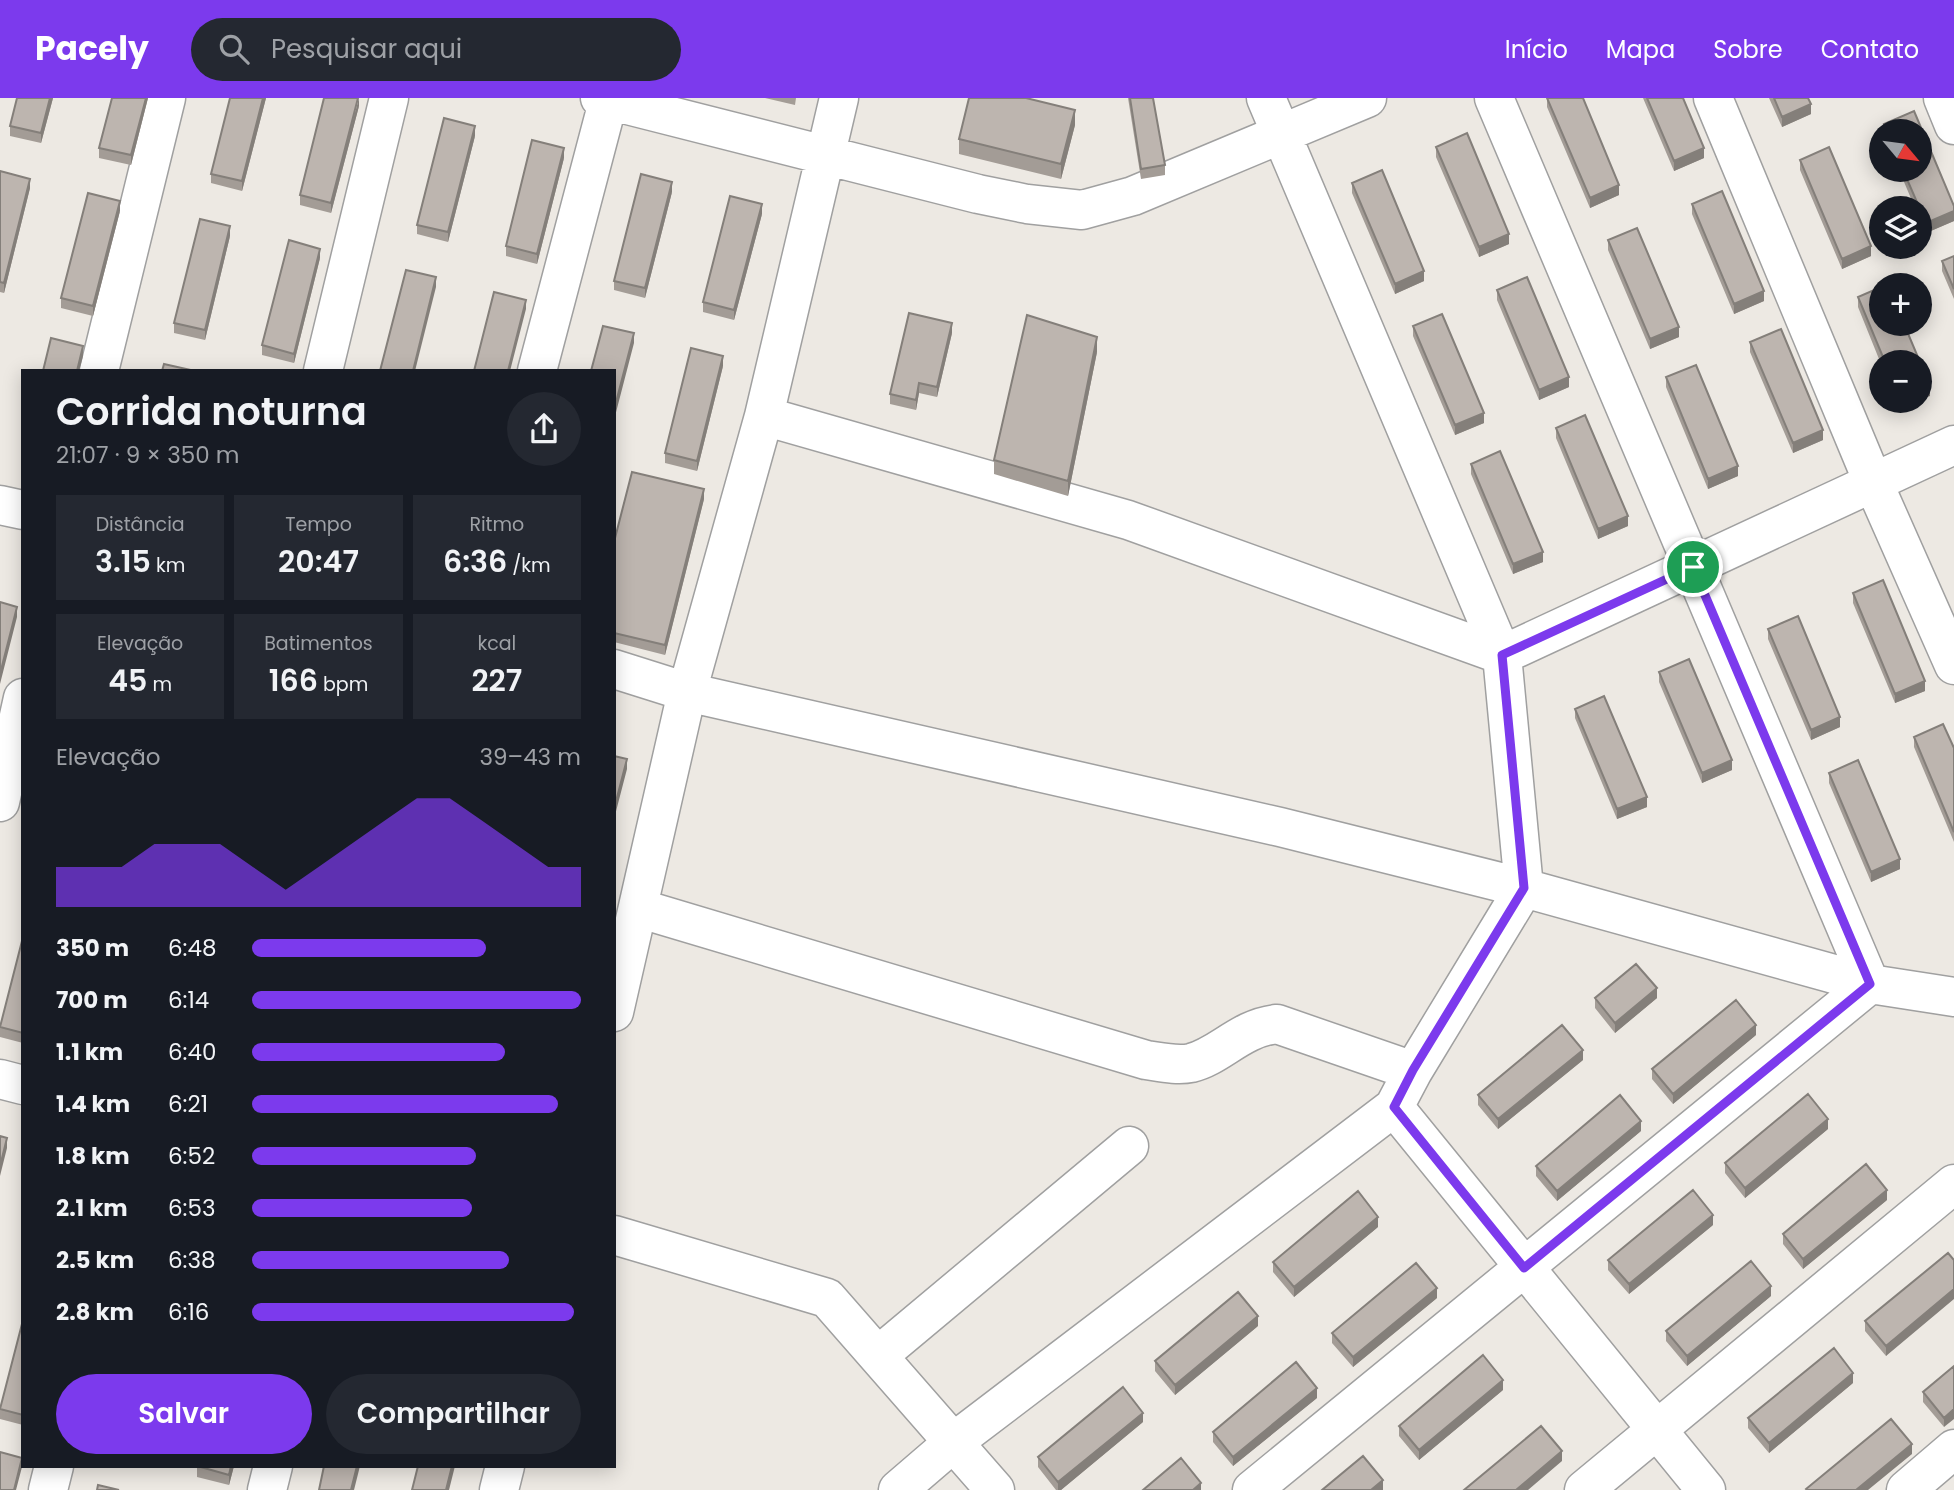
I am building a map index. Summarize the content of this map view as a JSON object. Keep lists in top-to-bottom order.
{
  "north": "bottom right",
  "page": {
    "header": "Pacely",
    "search": "Pesquisar aqui",
    "nav": [
      "Início",
      "Mapa",
      "Sobre",
      "Contato"
    ],
    "map_buttons": ["+", "−"],
    "heading": ["Corrida noturna", "21:07 · 9 × 350 m"],
    "stats": [
      ["Distância", "3.15 km"],
      ["Tempo", "20:47"],
      ["Ritmo", "6:36 /km"],
      ["Elevação", "45 m"],
      ["Batimentos", "166 bpm"],
      ["kcal", "227"]
    ],
    "chart": ["Elevação", "39–43 m"],
    "list": [
      {
        "name": "350 m",
        "note": "6:48"
      },
      {
        "name": "700 m",
        "note": "6:14"
      },
      {
        "name": "1.1 km",
        "note": "6:40"
      },
      {
        "name": "1.4 km",
        "note": "6:21"
      },
      {
        "name": "1.8 km",
        "note": "6:52"
      },
      {
        "name": "2.1 km",
        "note": "6:53"
      },
      {
        "name": "2.5 km",
        "note": "6:38"
      },
      {
        "name": "2.8 km",
        "note": "6:16"
      }
    ],
    "buttons": ["Salvar", "Compartilhar"]
  }
}
